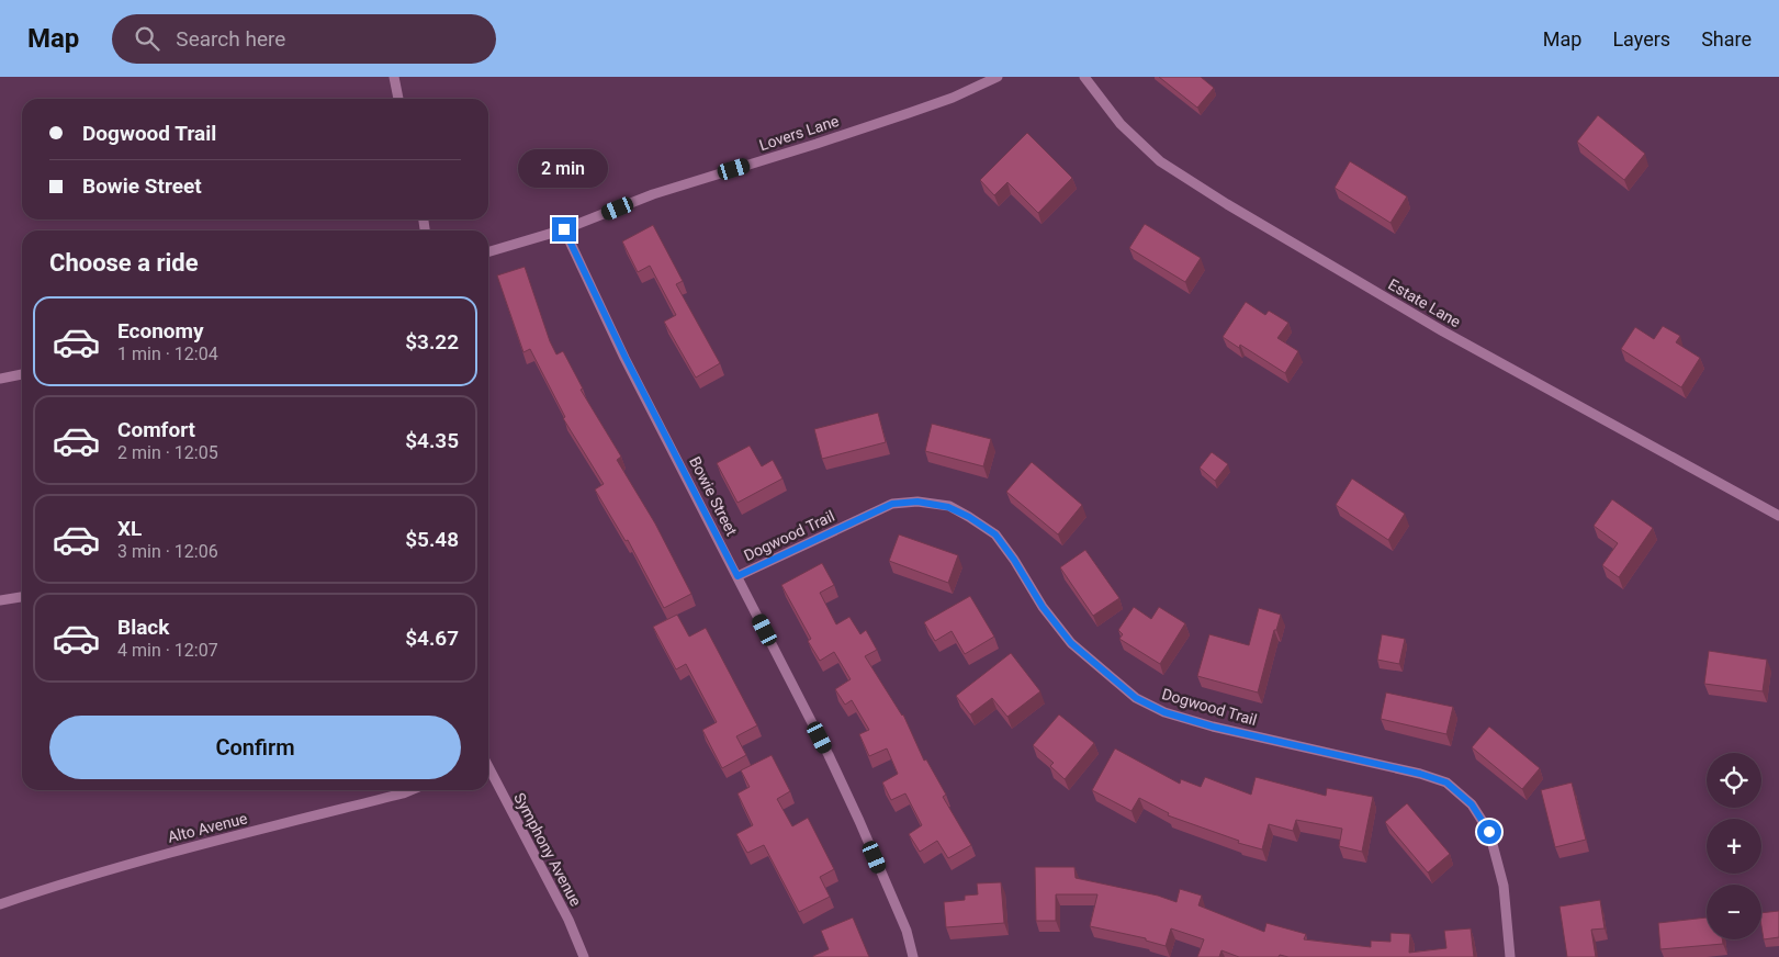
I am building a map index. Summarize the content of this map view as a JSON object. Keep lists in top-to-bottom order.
{
  "streets": {
    "street": [
      "Lovers Lane",
      "Estate Lane",
      "Bowie Street",
      "Dogwood Trail",
      "Alto Avenue",
      "Symphony Avenue"
    ]
  },
  "crossings": [
    ["Lovers Lane", "Bowie Street"],
    ["Bowie Street", "Dogwood Trail"]
  ],
  "page": {
    "header": "Map",
    "search": "Search here",
    "nav": ["Map", "Layers", "Share"],
    "banner": ["Dogwood Trail", "Bowie Street"],
    "bubble": "2 min",
    "heading": "Choose a ride",
    "list": [
      {
        "name": "Economy",
        "note": "1 min · 12:04",
        "value": "$3.22"
      },
      {
        "name": "Comfort",
        "note": "2 min · 12:05",
        "value": "$4.35"
      },
      {
        "name": "XL",
        "note": "3 min · 12:06",
        "value": "$5.48"
      },
      {
        "name": "Black",
        "note": "4 min · 12:07",
        "value": "$4.67"
      }
    ],
    "buttons": "Confirm",
    "map_buttons": ["+", "−"]
  }
}
